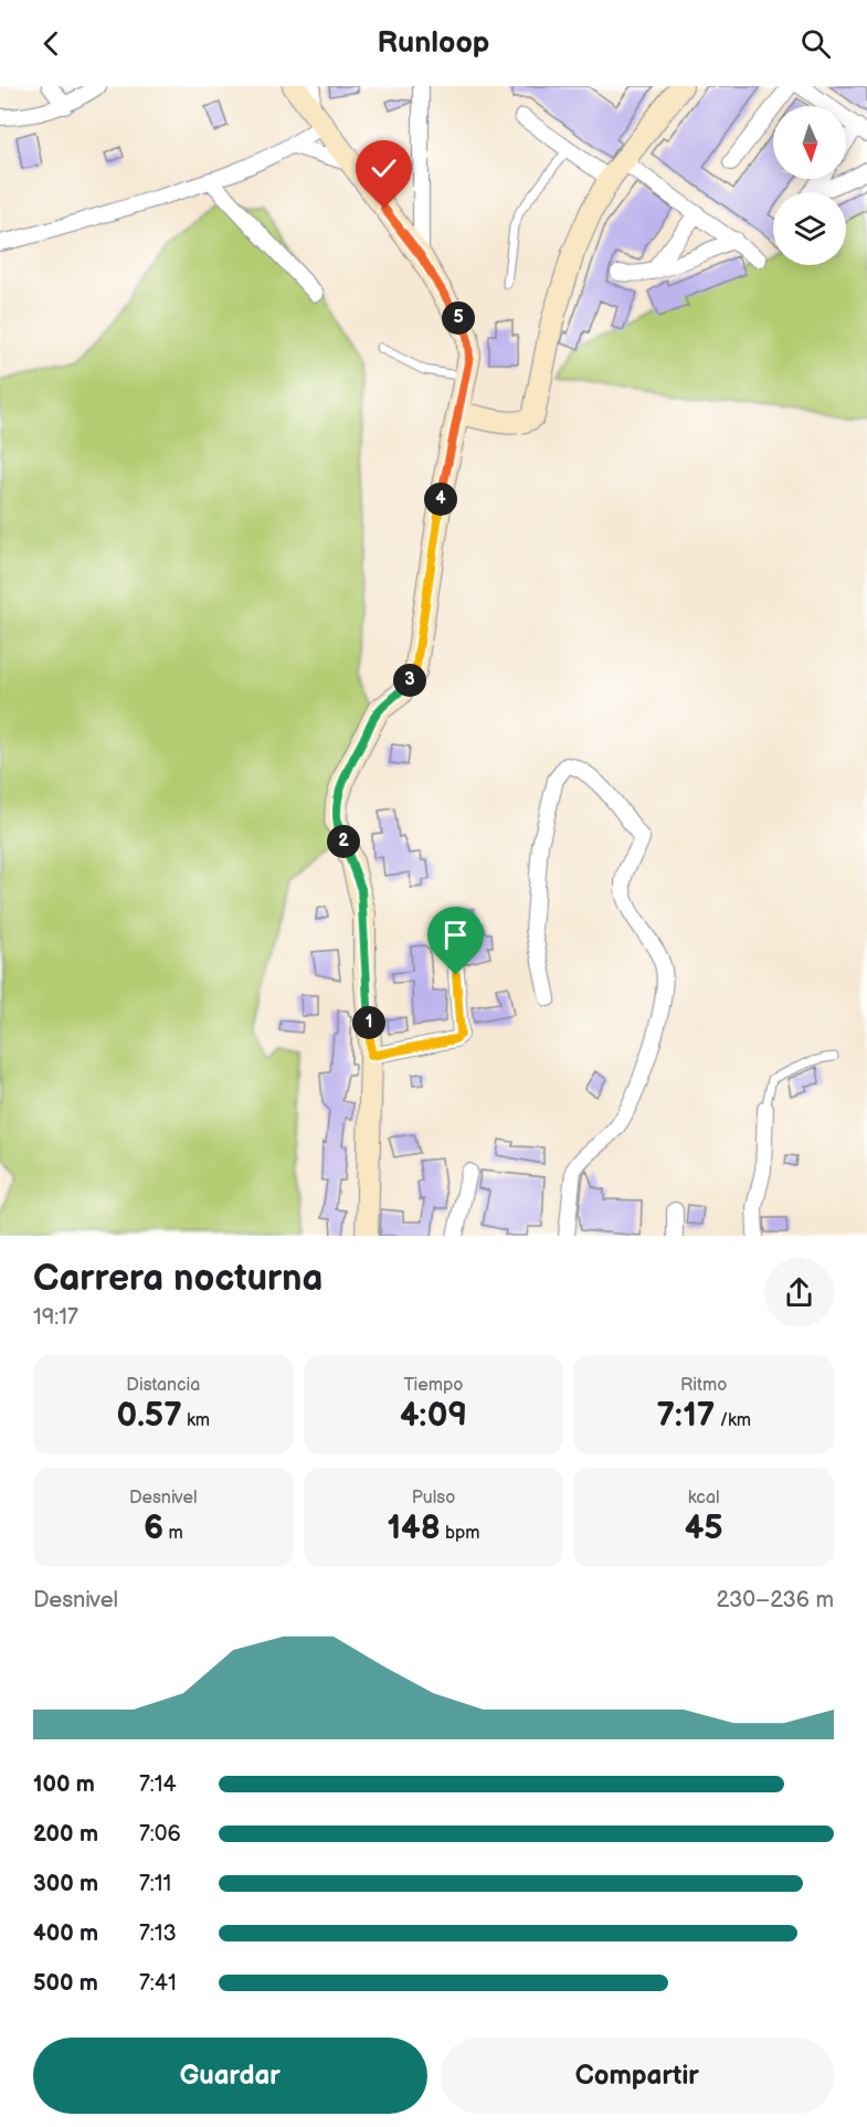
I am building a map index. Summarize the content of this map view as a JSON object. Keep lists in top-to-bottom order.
{
  "north": "bottom",
  "page": {
    "header": "Runloop",
    "pins": [
      "5",
      "4",
      "3",
      "2",
      "1"
    ],
    "heading": ["Carrera nocturna", "19:17"],
    "stats": [
      ["Distancia", "0.57 km"],
      ["Tiempo", "4:09"],
      ["Ritmo", "7:17 /km"],
      ["Desnivel", "6 m"],
      ["Pulso", "148 bpm"],
      ["kcal", "45"]
    ],
    "chart": ["Desnivel", "230–236 m"],
    "list": [
      {
        "name": "100 m",
        "note": "7:14"
      },
      {
        "name": "200 m",
        "note": "7:06"
      },
      {
        "name": "300 m",
        "note": "7:11"
      },
      {
        "name": "400 m",
        "note": "7:13"
      },
      {
        "name": "500 m",
        "note": "7:41"
      }
    ],
    "buttons": ["Guardar", "Compartir"]
  }
}
